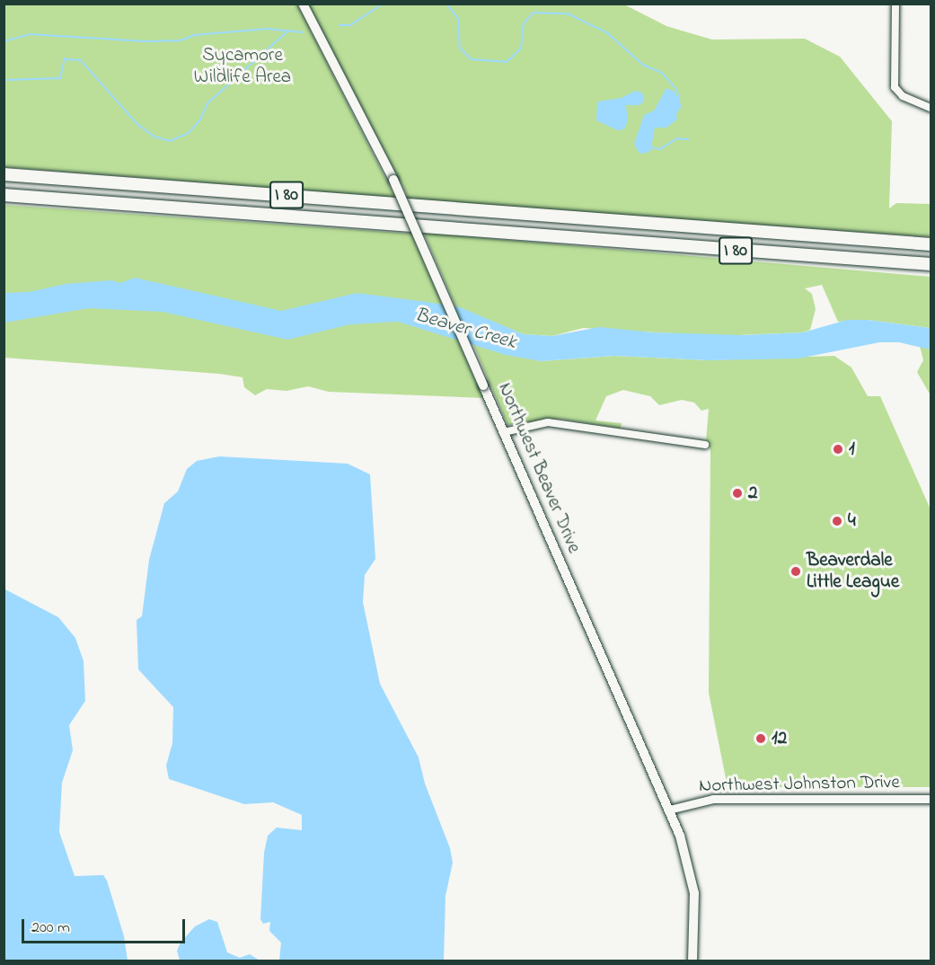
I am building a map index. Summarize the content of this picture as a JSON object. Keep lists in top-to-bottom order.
{
  "streets": {
    "highway": ["I 80"],
    "main road": ["Northwest Beaver Drive"],
    "street": ["Northwest Johnston Drive"]
  },
  "crossings": [
    ["Northwest Beaver Drive", "Northwest Johnston Drive"]
  ],
  "water": ["Beaver Creek"],
  "parks": ["Sycamore Wildlife Area"],
  "places": [
    "1",
    "2",
    "4",
    "Beaverdale Little League",
    "12"
  ],
  "scale_bar": "200 m"
}
